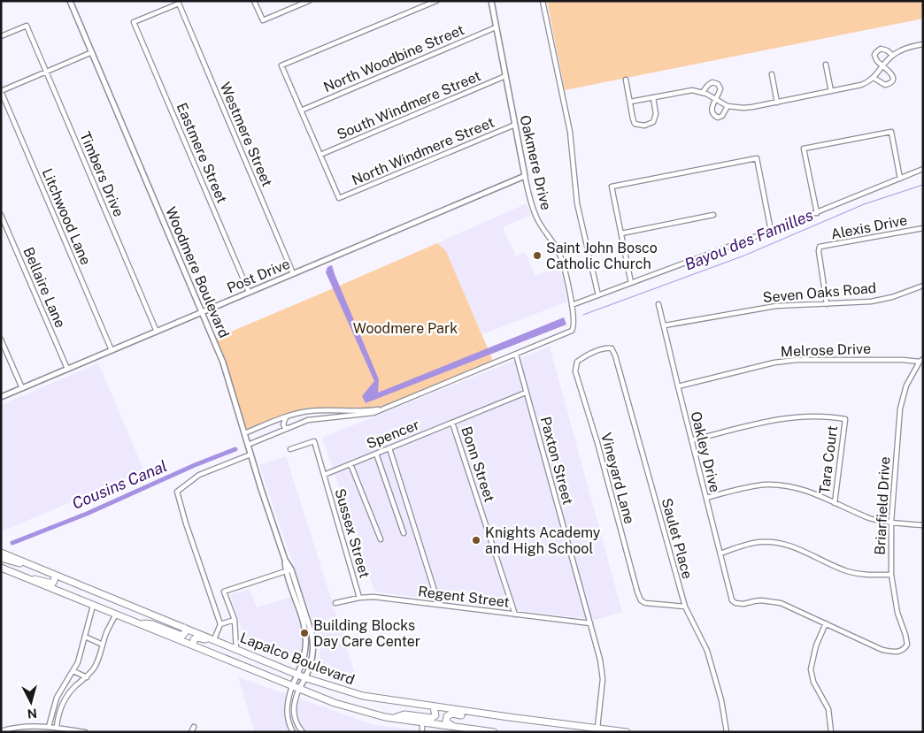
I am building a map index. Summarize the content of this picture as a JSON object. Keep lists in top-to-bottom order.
{
  "streets": {
    "main road": ["Lapalco Boulevard"],
    "street": [
      "North Woodbine Street",
      "South Windmere Street",
      "Westmere Street",
      "North Windmere Street",
      "Eastmere Street",
      "Oakmere Drive",
      "Timbers Drive",
      "Litchwood Lane",
      "Alexis Drive",
      "Woodmere Boulevard",
      "Post Drive",
      "Bellaire Lane",
      "Seven Oaks Road",
      "Melrose Drive",
      "Spencer",
      "Oakley Drive",
      "Tara Court",
      "Paxton Street",
      "Bonn Street",
      "Vineyard Lane",
      "Briarfield Drive",
      "Sussex Street",
      "Saulet Place",
      "Regent Street"
    ]
  },
  "crossings": [
    ["North Woodbine Street", "Oakmere Drive"],
    ["South Windmere Street", "North Windmere Street"],
    ["South Windmere Street", "Oakmere Drive"],
    ["Westmere Street", "Eastmere Street"],
    ["Westmere Street", "Post Drive"],
    ["North Windmere Street", "Oakmere Drive"],
    ["Eastmere Street", "Post Drive"],
    ["Oakmere Drive", "Woodmere Boulevard"],
    ["Oakmere Drive", "Post Drive"],
    ["Oakmere Drive", "Paxton Street"],
    ["Timbers Drive", "Post Drive"],
    ["Litchwood Lane", "Post Drive"],
    ["Alexis Drive", "Seven Oaks Road"],
    ["Woodmere Boulevard", "Post Drive"],
    ["Woodmere Boulevard", "Lapalco Boulevard"],
    ["Post Drive", "Bellaire Lane"],
    ["Seven Oaks Road", "Oakley Drive"],
    ["Melrose Drive", "Oakley Drive"],
    ["Melrose Drive", "Briarfield Drive"],
    ["Spencer", "Paxton Street"],
    ["Spencer", "Bonn Street"],
    ["Spencer", "Sussex Street"],
    ["Oakley Drive", "Tara Court"],
    ["Oakley Drive", "Briarfield Drive"],
    ["Paxton Street", "Regent Street"],
    ["Paxton Street", "Lapalco Boulevard"],
    ["Bonn Street", "Regent Street"],
    ["Vineyard Lane", "Saulet Place"],
    ["Sussex Street", "Regent Street"]
  ],
  "water": ["Bayou des Familles", "Cousins Canal"],
  "parks": ["Woodmere Park"],
  "places": ["Saint John Bosco Catholic Church", "Knights Academy and High School", "Building Blocks Day Care Center"],
  "north": "bottom"
}
